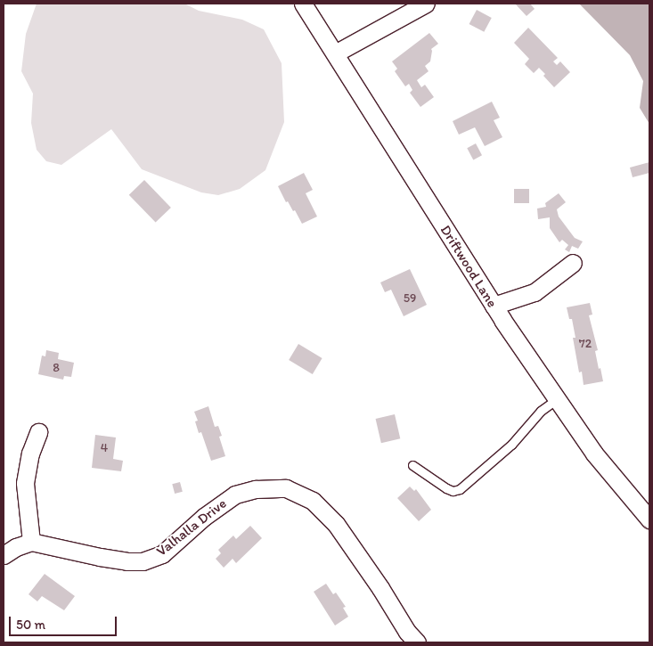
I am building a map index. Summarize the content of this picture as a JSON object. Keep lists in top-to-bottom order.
{
  "streets": {
    "street": ["Driftwood Lane", "Valhalla Drive"]
  },
  "house_numbers": [
    "59",
    "72",
    "8",
    "4"
  ],
  "scale_bar": "50 m"
}
